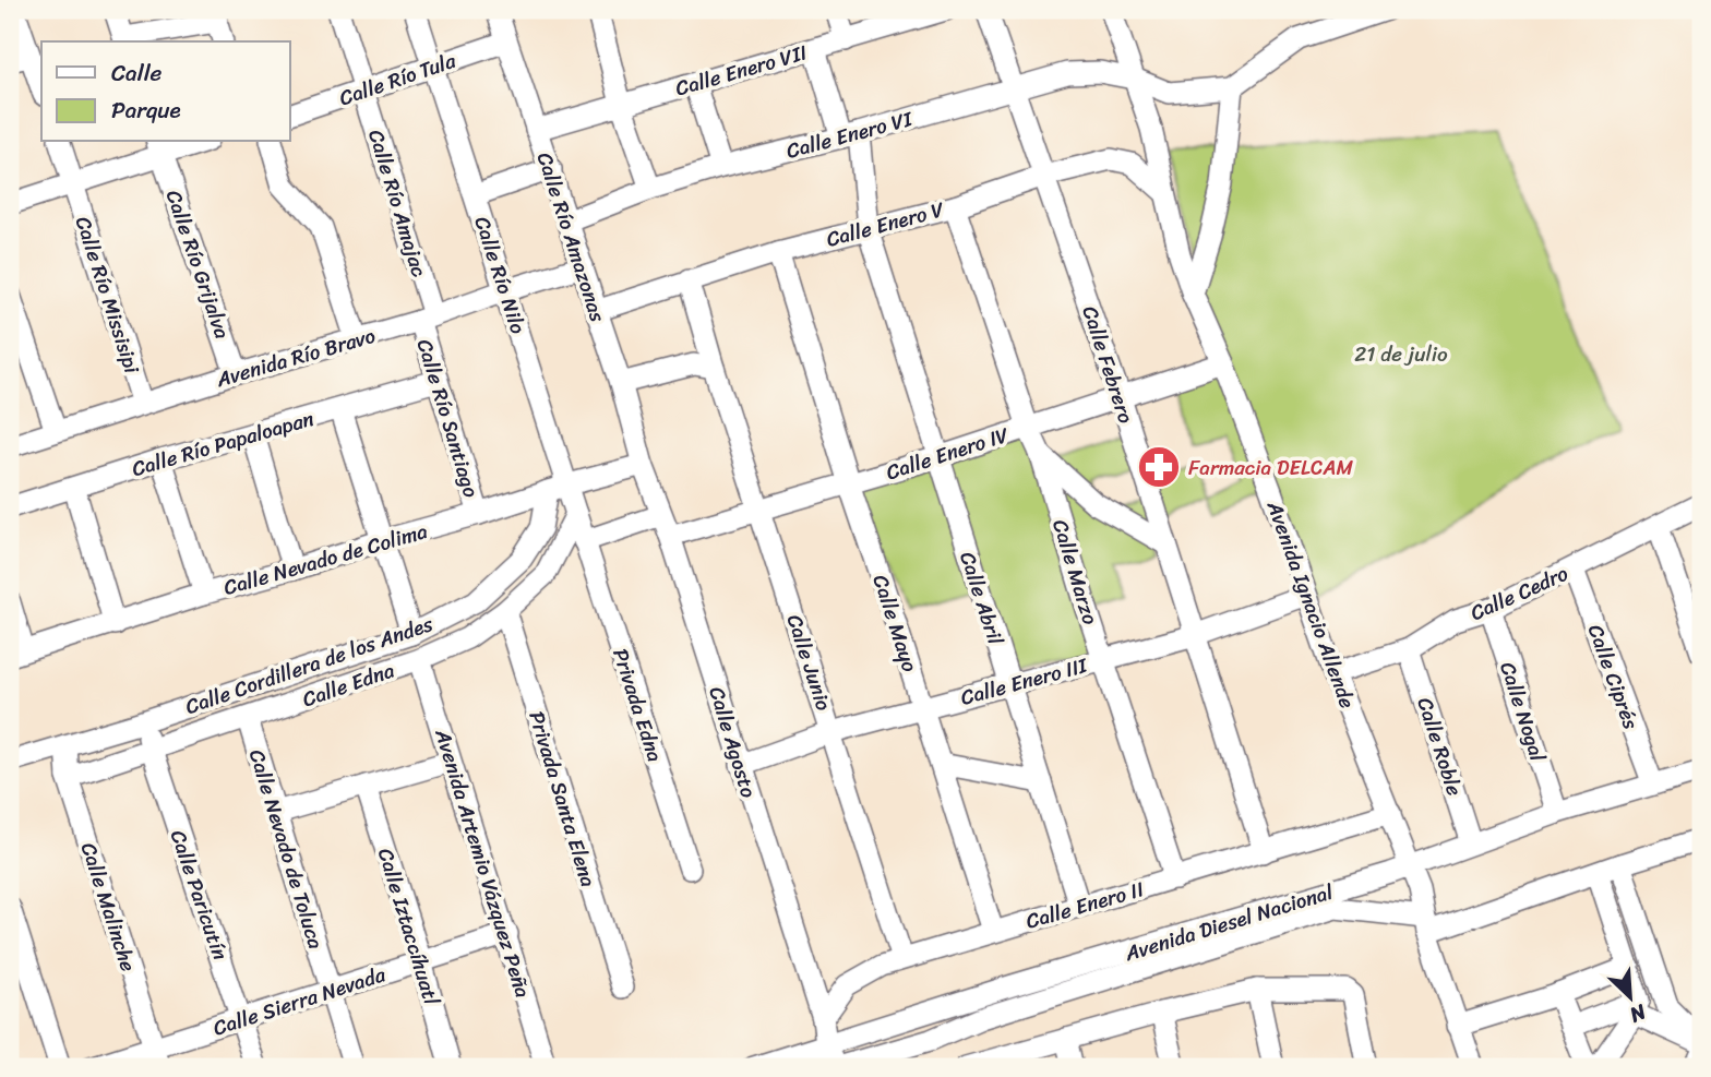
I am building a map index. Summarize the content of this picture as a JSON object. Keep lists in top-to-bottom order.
{
  "streets": {
    "street": [
      "Calle Enero VII",
      "Calle Río Tula",
      "Calle Enero VI",
      "Calle Río Amajac",
      "Calle Enero V",
      "Calle Río Amazonas",
      "Calle Río Grijalva",
      "Calle Río Nilo",
      "Calle Río Missisipi",
      "Avenida Río Bravo",
      "Calle Febrero",
      "Calle Río Santiago",
      "Calle Río Papaloapan",
      "Calle Enero IV",
      "Calle Nevado de Colima",
      "Calle Marzo",
      "Calle Cedro",
      "Calle Abril",
      "Avenida Ignacio Allende",
      "Calle Mayo",
      "Calle Junio",
      "Calle Cordillera de los Andes",
      "Calle Ciprés",
      "Calle Enero III",
      "Calle Edna",
      "Privada Edna",
      "Calle Nogal",
      "Calle Agosto",
      "Calle Roble",
      "Privada Santa Elena",
      "Calle Nevado de Toluca",
      "Avenida Artemio Vázquez Peña",
      "Calle Paricutín",
      "Calle Enero II",
      "Calle Malinche",
      "Avenida Diesel Nacional",
      "Calle Iztaccíhuatl",
      "Calle Sierra Nevada"
    ]
  },
  "crossings": [
    ["Calle Enero VII", "Calle Río Amazonas"],
    ["Calle Enero VII", "Calle Abril"],
    ["Calle Río Tula", "Calle Río Amajac"],
    ["Calle Río Tula", "Calle Río Amazonas"],
    ["Calle Río Tula", "Calle Río Nilo"],
    ["Calle Enero VI", "Calle Río Amazonas"],
    ["Calle Enero VI", "Calle Febrero"],
    ["Calle Enero VI", "Calle Abril"],
    ["Calle Enero VI", "Avenida Ignacio Allende"],
    ["Calle Río Amajac", "Avenida Río Bravo"],
    ["Calle Río Amajac", "Calle Río Santiago"],
    ["Calle Enero V", "Calle Río Amazonas"],
    ["Calle Enero V", "Calle Febrero"],
    ["Calle Enero V", "Calle Marzo"],
    ["Calle Enero V", "Calle Abril"],
    ["Calle Enero V", "Avenida Ignacio Allende"],
    ["Calle Enero V", "Calle Mayo"],
    ["Calle Enero V", "Calle Junio"],
    ["Calle Río Amazonas", "Avenida Río Bravo"],
    ["Calle Río Amazonas", "Calle Nevado de Colima"],
    ["Calle Río Amazonas", "Calle Agosto"],
    ["Calle Río Grijalva", "Avenida Río Bravo"],
    ["Calle Río Nilo", "Avenida Río Bravo"],
    ["Calle Río Nilo", "Calle Nevado de Colima"],
    ["Calle Río Nilo", "Calle Edna"],
    ["Calle Río Nilo", "Privada Edna"],
    ["Calle Río Missisipi", "Avenida Río Bravo"],
    ["Avenida Río Bravo", "Calle Río Santiago"],
    ["Calle Febrero", "Calle Enero IV"],
    ["Calle Febrero", "Calle Enero III"],
    ["Calle Febrero", "Calle Enero II"],
    ["Calle Río Santiago", "Calle Río Papaloapan"],
    ["Calle Río Santiago", "Calle Nevado de Colima"],
    ["Calle Enero IV", "Calle Marzo"],
    ["Calle Enero IV", "Calle Abril"],
    ["Calle Enero IV", "Avenida Ignacio Allende"],
    ["Calle Enero IV", "Calle Mayo"],
    ["Calle Enero IV", "Calle Junio"],
    ["Calle Enero IV", "Calle Agosto"],
    ["Calle Nevado de Colima", "Calle Cordillera de los Andes"],
    ["Calle Nevado de Colima", "Calle Agosto"],
    ["Calle Marzo", "Calle Enero III"],
    ["Calle Marzo", "Calle Enero II"],
    ["Calle Cedro", "Avenida Ignacio Allende"],
    ["Calle Cedro", "Calle Ciprés"],
    ["Calle Cedro", "Calle Nogal"],
    ["Calle Cedro", "Calle Roble"],
    ["Calle Abril", "Calle Enero III"],
    ["Calle Abril", "Calle Enero II"],
    ["Avenida Ignacio Allende", "Calle Enero III"],
    ["Avenida Ignacio Allende", "Calle Enero II"],
    ["Avenida Ignacio Allende", "Avenida Diesel Nacional"],
    ["Calle Mayo", "Calle Enero III"],
    ["Calle Mayo", "Calle Enero II"],
    ["Calle Junio", "Calle Enero III"],
    ["Calle Junio", "Calle Enero II"],
    ["Calle Cordillera de los Andes", "Calle Paricutín"],
    ["Calle Cordillera de los Andes", "Calle Malinche"],
    ["Calle Ciprés", "Avenida Diesel Nacional"],
    ["Calle Enero III", "Calle Agosto"],
    ["Calle Edna", "Privada Santa Elena"],
    ["Calle Edna", "Calle Nevado de Toluca"],
    ["Calle Edna", "Avenida Artemio Vázquez Peña"],
    ["Calle Edna", "Calle Paricutín"],
    ["Calle Edna", "Calle Malinche"],
    ["Calle Nogal", "Avenida Diesel Nacional"],
    ["Calle Agosto", "Calle Enero II"],
    ["Calle Roble", "Avenida Diesel Nacional"],
    ["Calle Nevado de Toluca", "Calle Sierra Nevada"],
    ["Avenida Artemio Vázquez Peña", "Calle Sierra Nevada"],
    ["Calle Paricutín", "Calle Sierra Nevada"],
    ["Calle Malinche", "Calle Sierra Nevada"],
    ["Calle Iztaccíhuatl", "Calle Sierra Nevada"]
  ],
  "parks": ["21 de julio"],
  "places": {
    "pharmacy": ["Farmacia DELCAM"]
  },
  "legend": ["Calle", "Parque"],
  "north": "bottom right"
}
